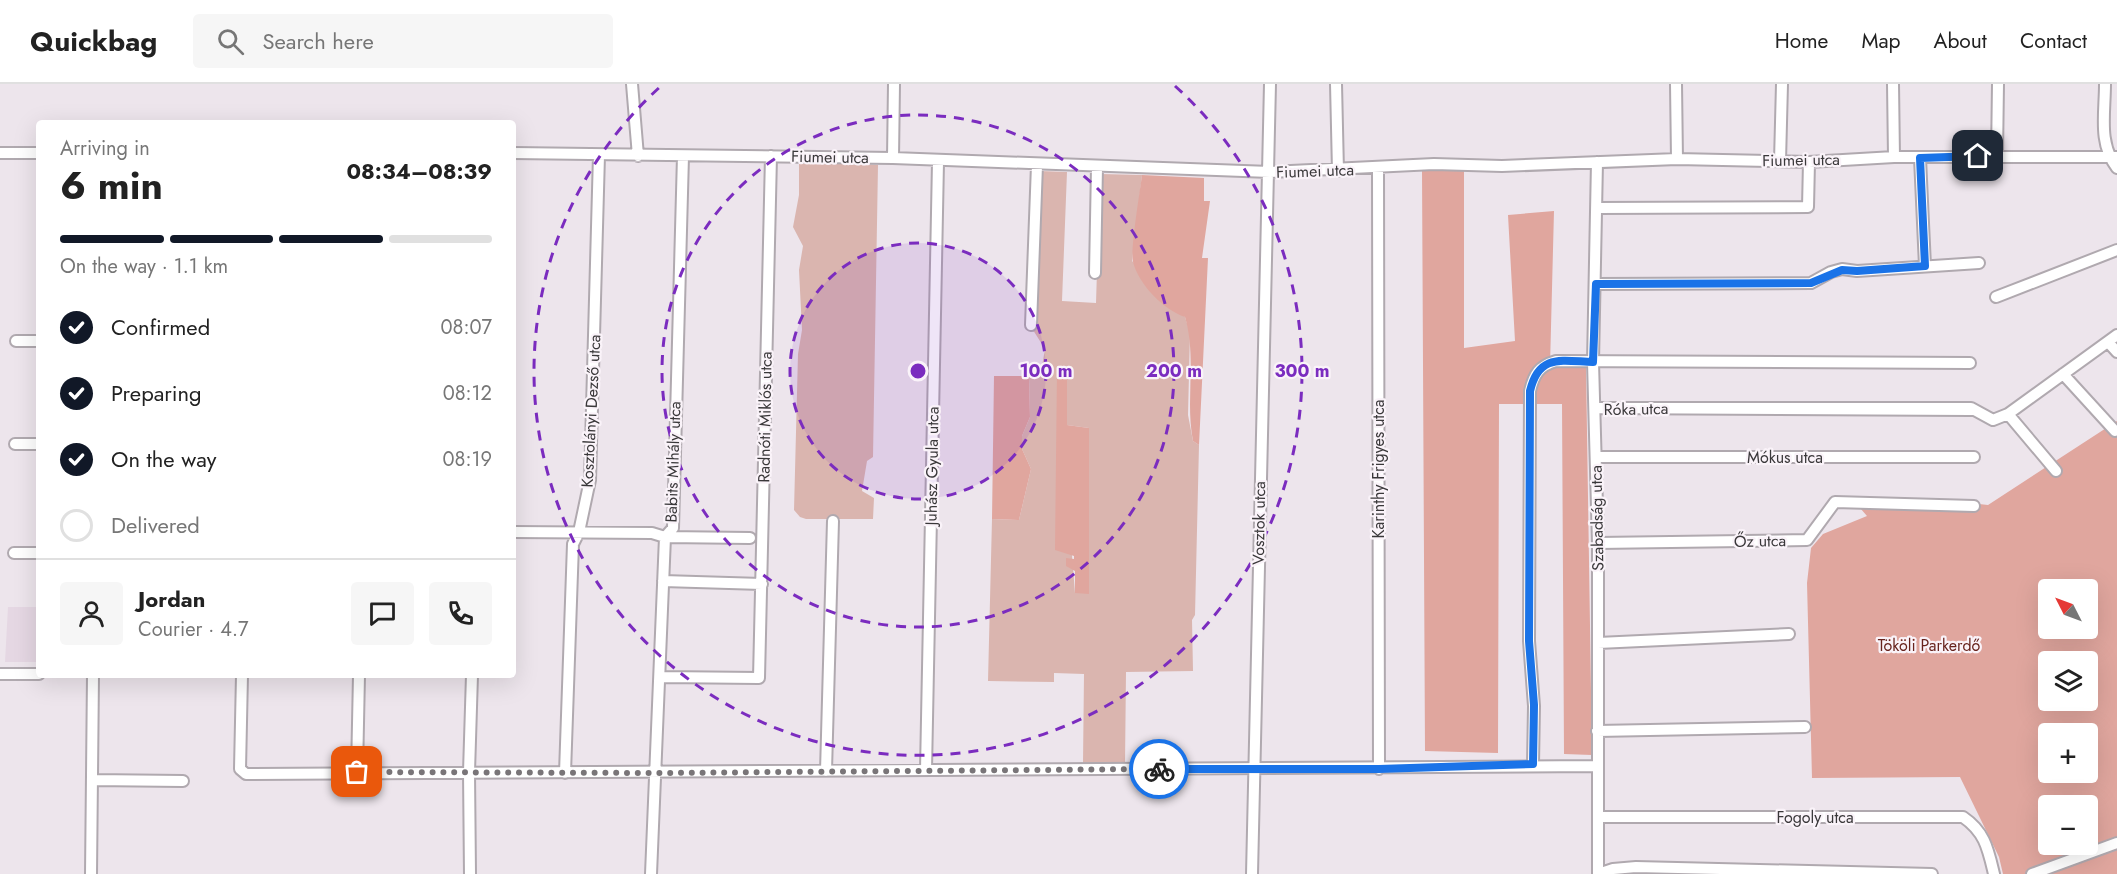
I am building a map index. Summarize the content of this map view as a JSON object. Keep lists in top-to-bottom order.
{
  "streets": {
    "street": [
      "Fiumei utca",
      "Róka utca",
      "Kosztolányi Dezső utca",
      "Radnóti Miklós utca",
      "Mókus utca",
      "Babits Mihály utca",
      "Juhász Gyula utca",
      "Karinthy Frigyes utca",
      "Szabadság utca",
      "Vosztok utca",
      "Őz utca",
      "Fogoly utca"
    ]
  },
  "crossings": [
    ["Fiumei utca", "Kosztolányi Dezső utca"],
    ["Fiumei utca", "Radnóti Miklós utca"],
    ["Fiumei utca", "Babits Mihály utca"],
    ["Fiumei utca", "Juhász Gyula utca"],
    ["Fiumei utca", "Karinthy Frigyes utca"],
    ["Fiumei utca", "Szabadság utca"],
    ["Fiumei utca", "Vosztok utca"],
    ["Róka utca", "Szabadság utca"],
    ["Radnóti Miklós utca", "Babits Mihály utca"],
    ["Mókus utca", "Szabadság utca"],
    ["Szabadság utca", "Őz utca"],
    ["Szabadság utca", "Fogoly utca"]
  ],
  "parks": ["Tököli Parkerdő"],
  "north": "top left",
  "page": {
    "header": "Quickbag",
    "search": "Search here",
    "nav": [
      "Home",
      "Map",
      "About",
      "Contact"
    ],
    "heading": ["6 min", "Arriving in", "08:34–08:39"],
    "panel": ["Jordan", "Courier · 4.7"],
    "bar": "On the way · 1.1 km",
    "list": [
      ["Confirmed", "08:07"],
      ["Preparing", "08:12"],
      ["On the way", "08:19"],
      "Delivered"
    ],
    "map_buttons": ["+", "−"]
  },
  "rings": ["100 m", "200 m", "300 m"]
}
